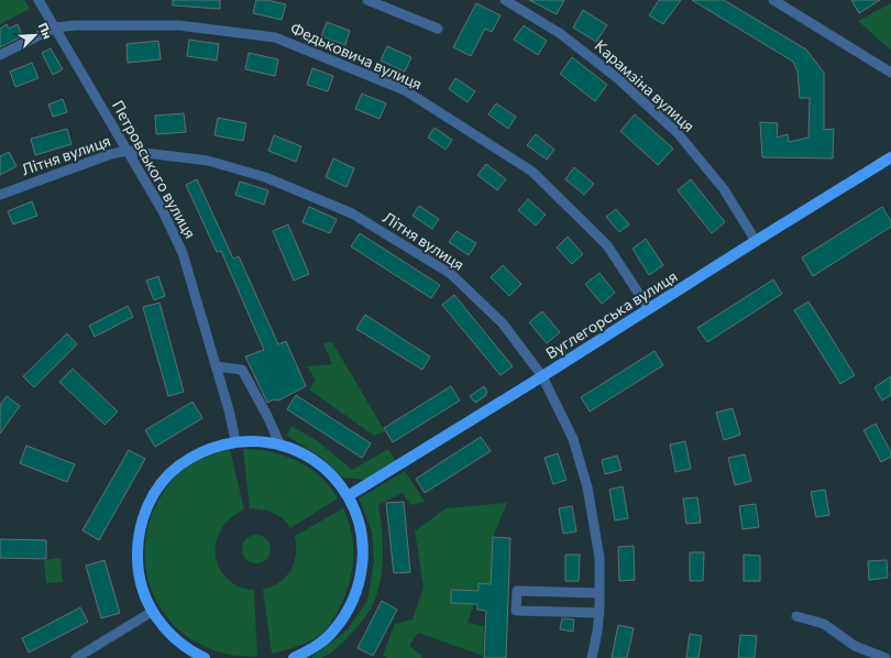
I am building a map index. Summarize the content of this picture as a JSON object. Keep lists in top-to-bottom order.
{
  "streets": {
    "main road": ["Вуглегорська вулиця"],
    "street": [
      "Федьковича вулиця",
      "Карамзіна вулиця",
      "Літня вулиця",
      "Петровського вулиця"
    ]
  },
  "crossings": [
    ["Федьковича вулиця", "Петровського вулиця"],
    ["Федьковича вулиця", "Вуглегорська вулиця"],
    ["Карамзіна вулиця", "Вуглегорська вулиця"],
    ["Літня вулиця", "Петровського вулиця"],
    ["Літня вулиця", "Вуглегорська вулиця"]
  ],
  "north": "top right"
}
